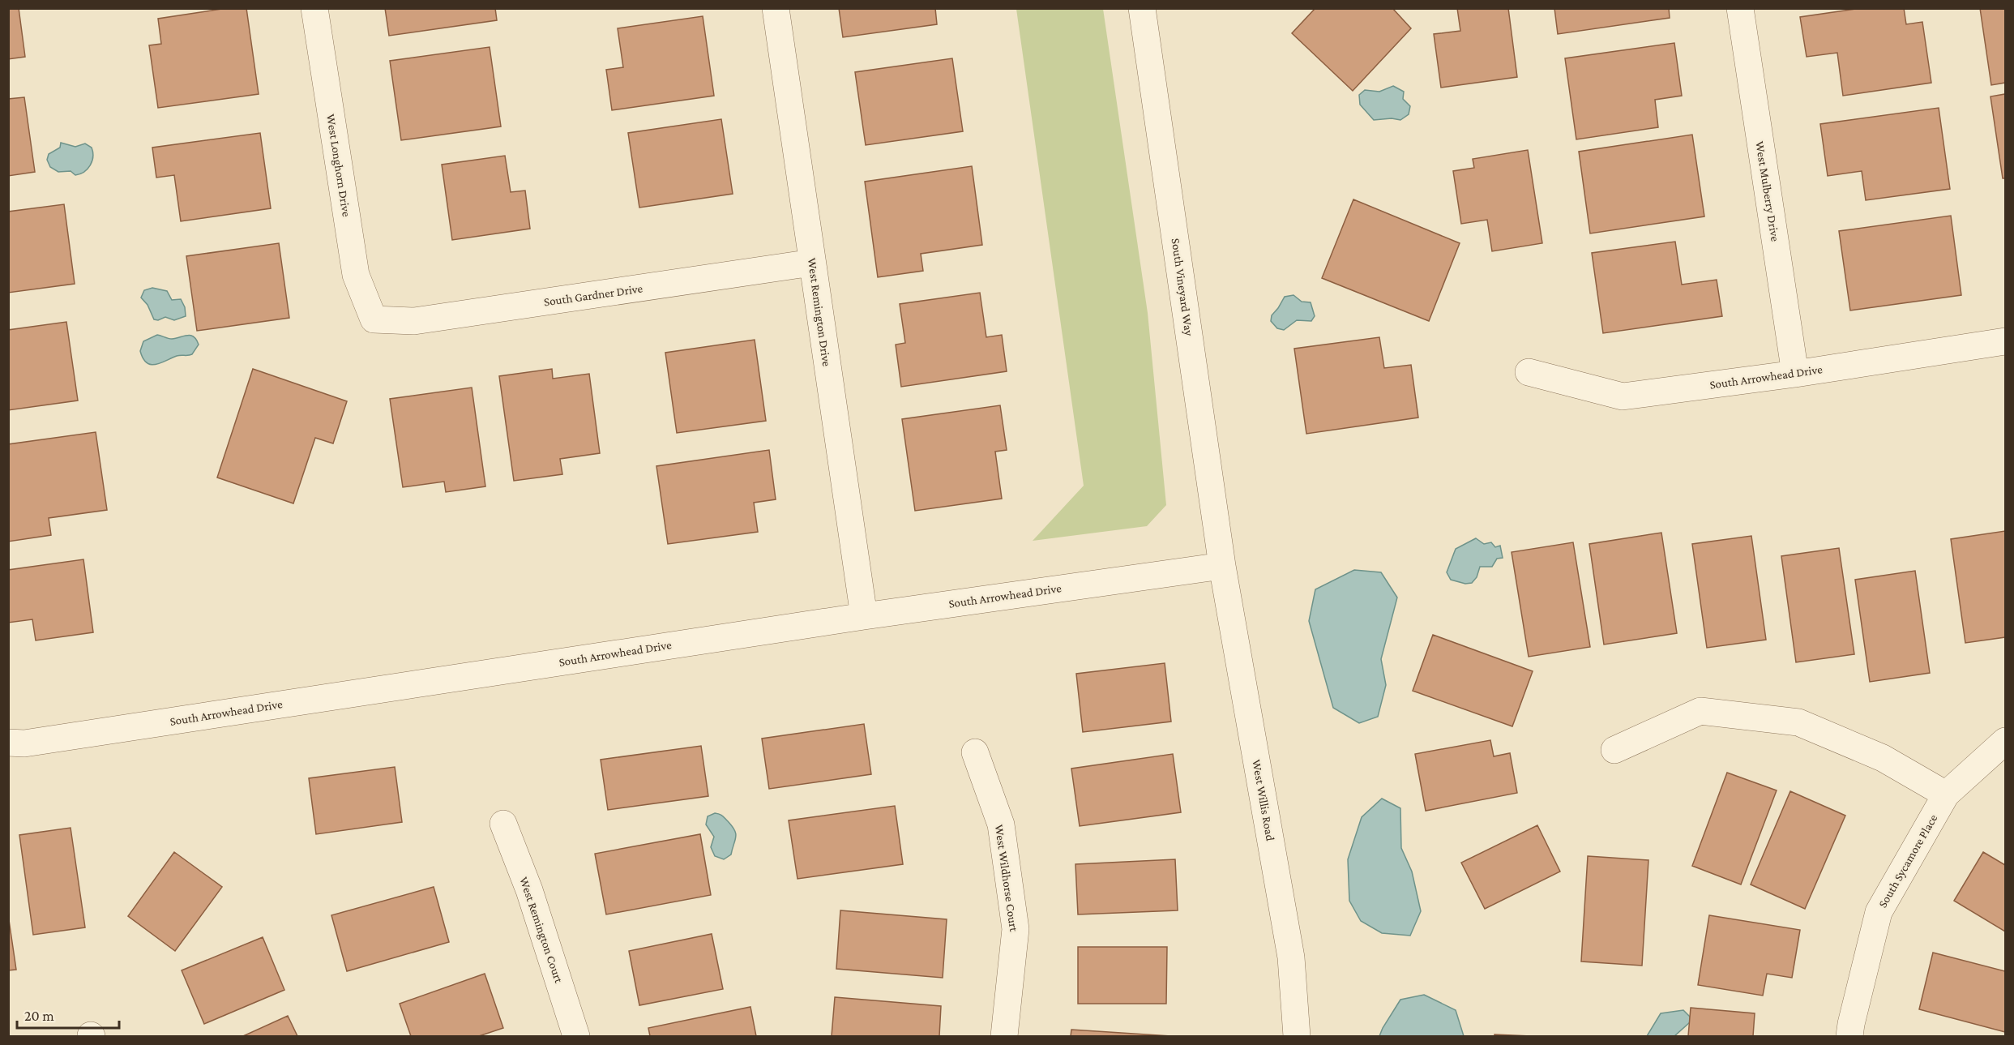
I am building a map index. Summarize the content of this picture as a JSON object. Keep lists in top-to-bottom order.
{
  "streets": {
    "street": [
      "West Longhorn Drive",
      "West Mulberry Drive",
      "South Vineyard Way",
      "South Gardner Drive",
      "West Remington Drive",
      "South Arrowhead Drive",
      "West Willis Road",
      "South Sycamore Place",
      "West Wildhorse Court",
      "West Remington Court"
    ]
  },
  "crossings": [
    ["West Longhorn Drive", "South Gardner Drive"],
    ["West Mulberry Drive", "South Arrowhead Drive"],
    ["South Vineyard Way", "South Arrowhead Drive"],
    ["South Vineyard Way", "West Willis Road"],
    ["South Gardner Drive", "West Remington Drive"],
    ["West Remington Drive", "South Arrowhead Drive"],
    ["South Arrowhead Drive", "West Willis Road"]
  ],
  "scale_bar": "20 m"
}
